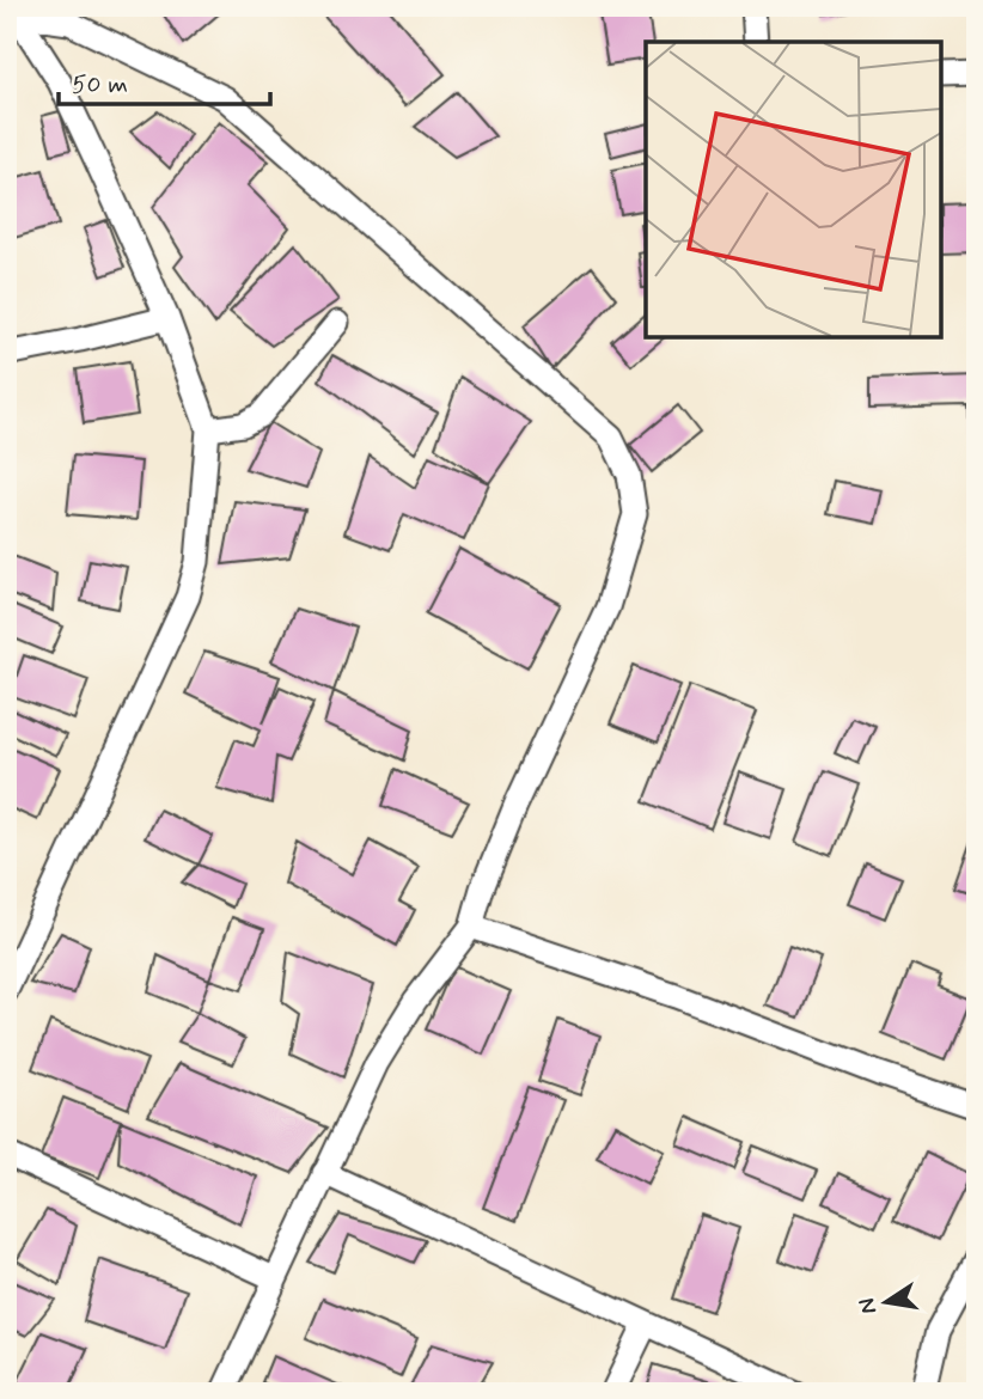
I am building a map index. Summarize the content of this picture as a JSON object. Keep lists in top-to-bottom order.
{
  "scale_bar": "50 m",
  "north": "left"
}
